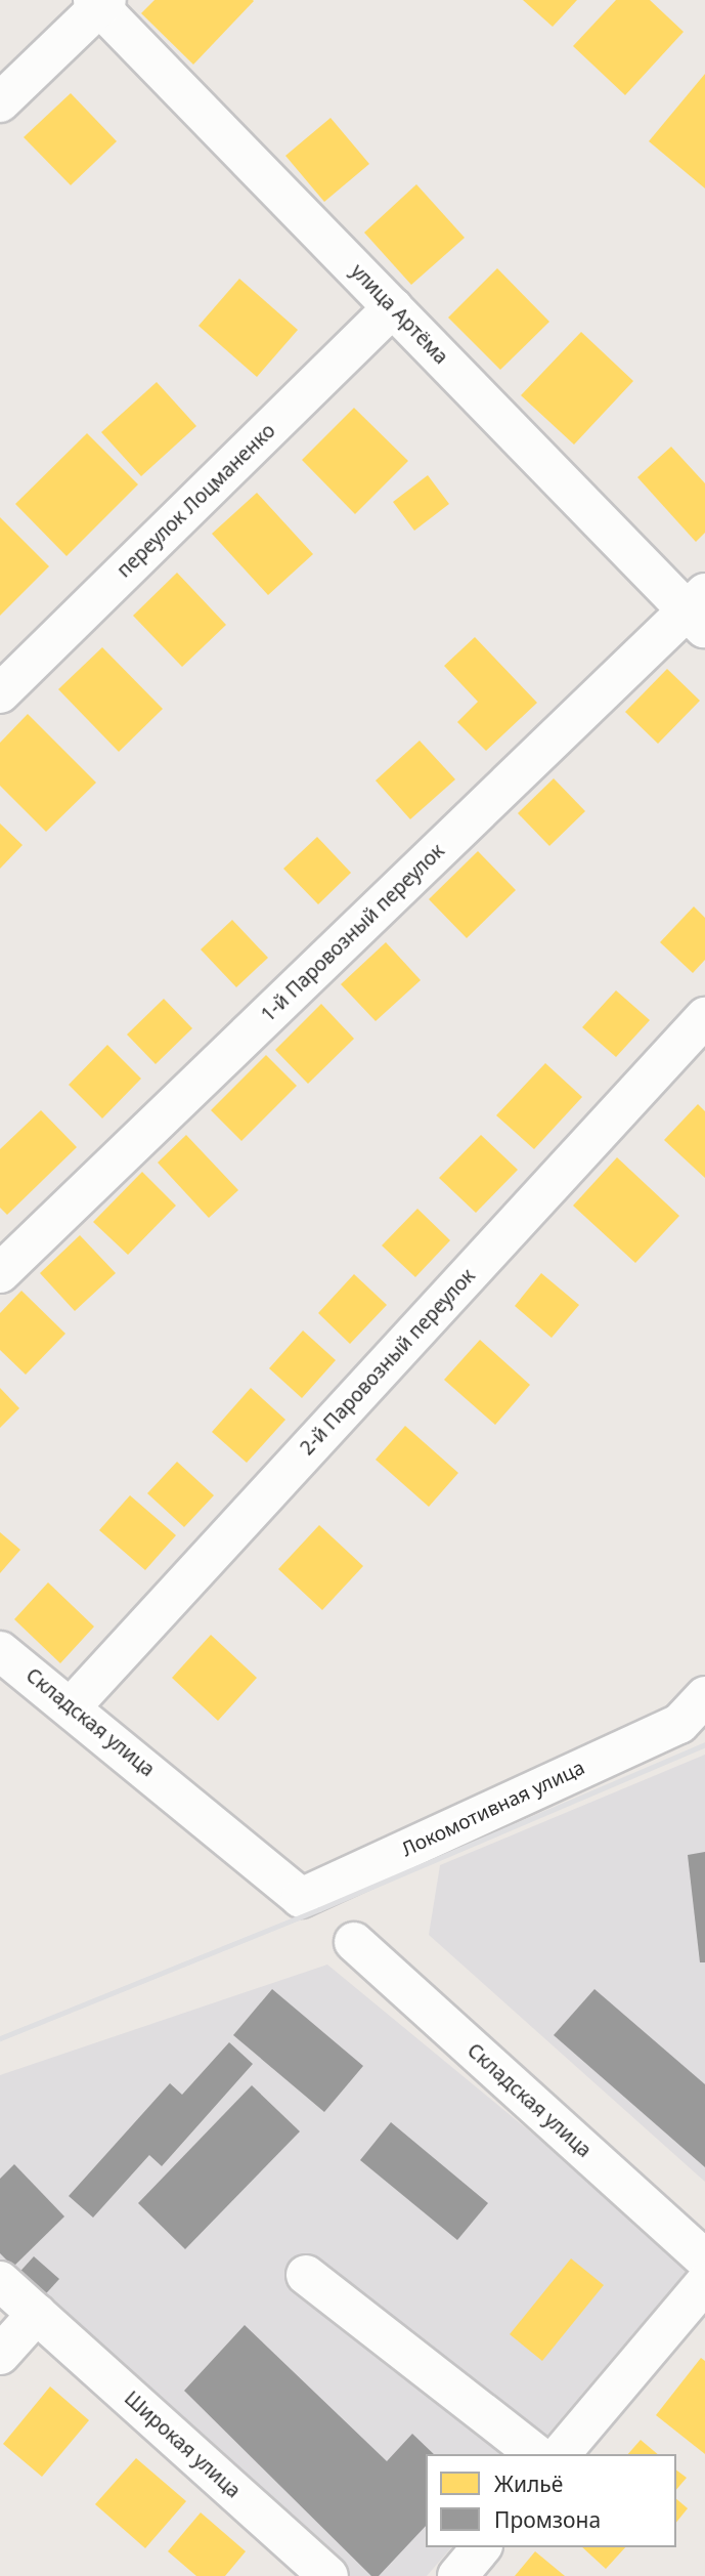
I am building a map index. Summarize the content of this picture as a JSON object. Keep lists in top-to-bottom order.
{
  "streets": {
    "street": [
      "улица Артёма",
      "переулок Лоцманенко",
      "1-й Паровозный переулок",
      "2-й Паровозный переулок",
      "Складская улица",
      "Локомотивная улица",
      "Широкая улица"
    ]
  },
  "crossings": [
    ["улица Артёма", "переулок Лоцманенко"],
    ["улица Артёма", "1-й Паровозный переулок"],
    ["2-й Паровозный переулок", "Складская улица"],
    ["Складская улица", "Локомотивная улица"]
  ],
  "legend": ["Жильё", "Промзона"]
}
